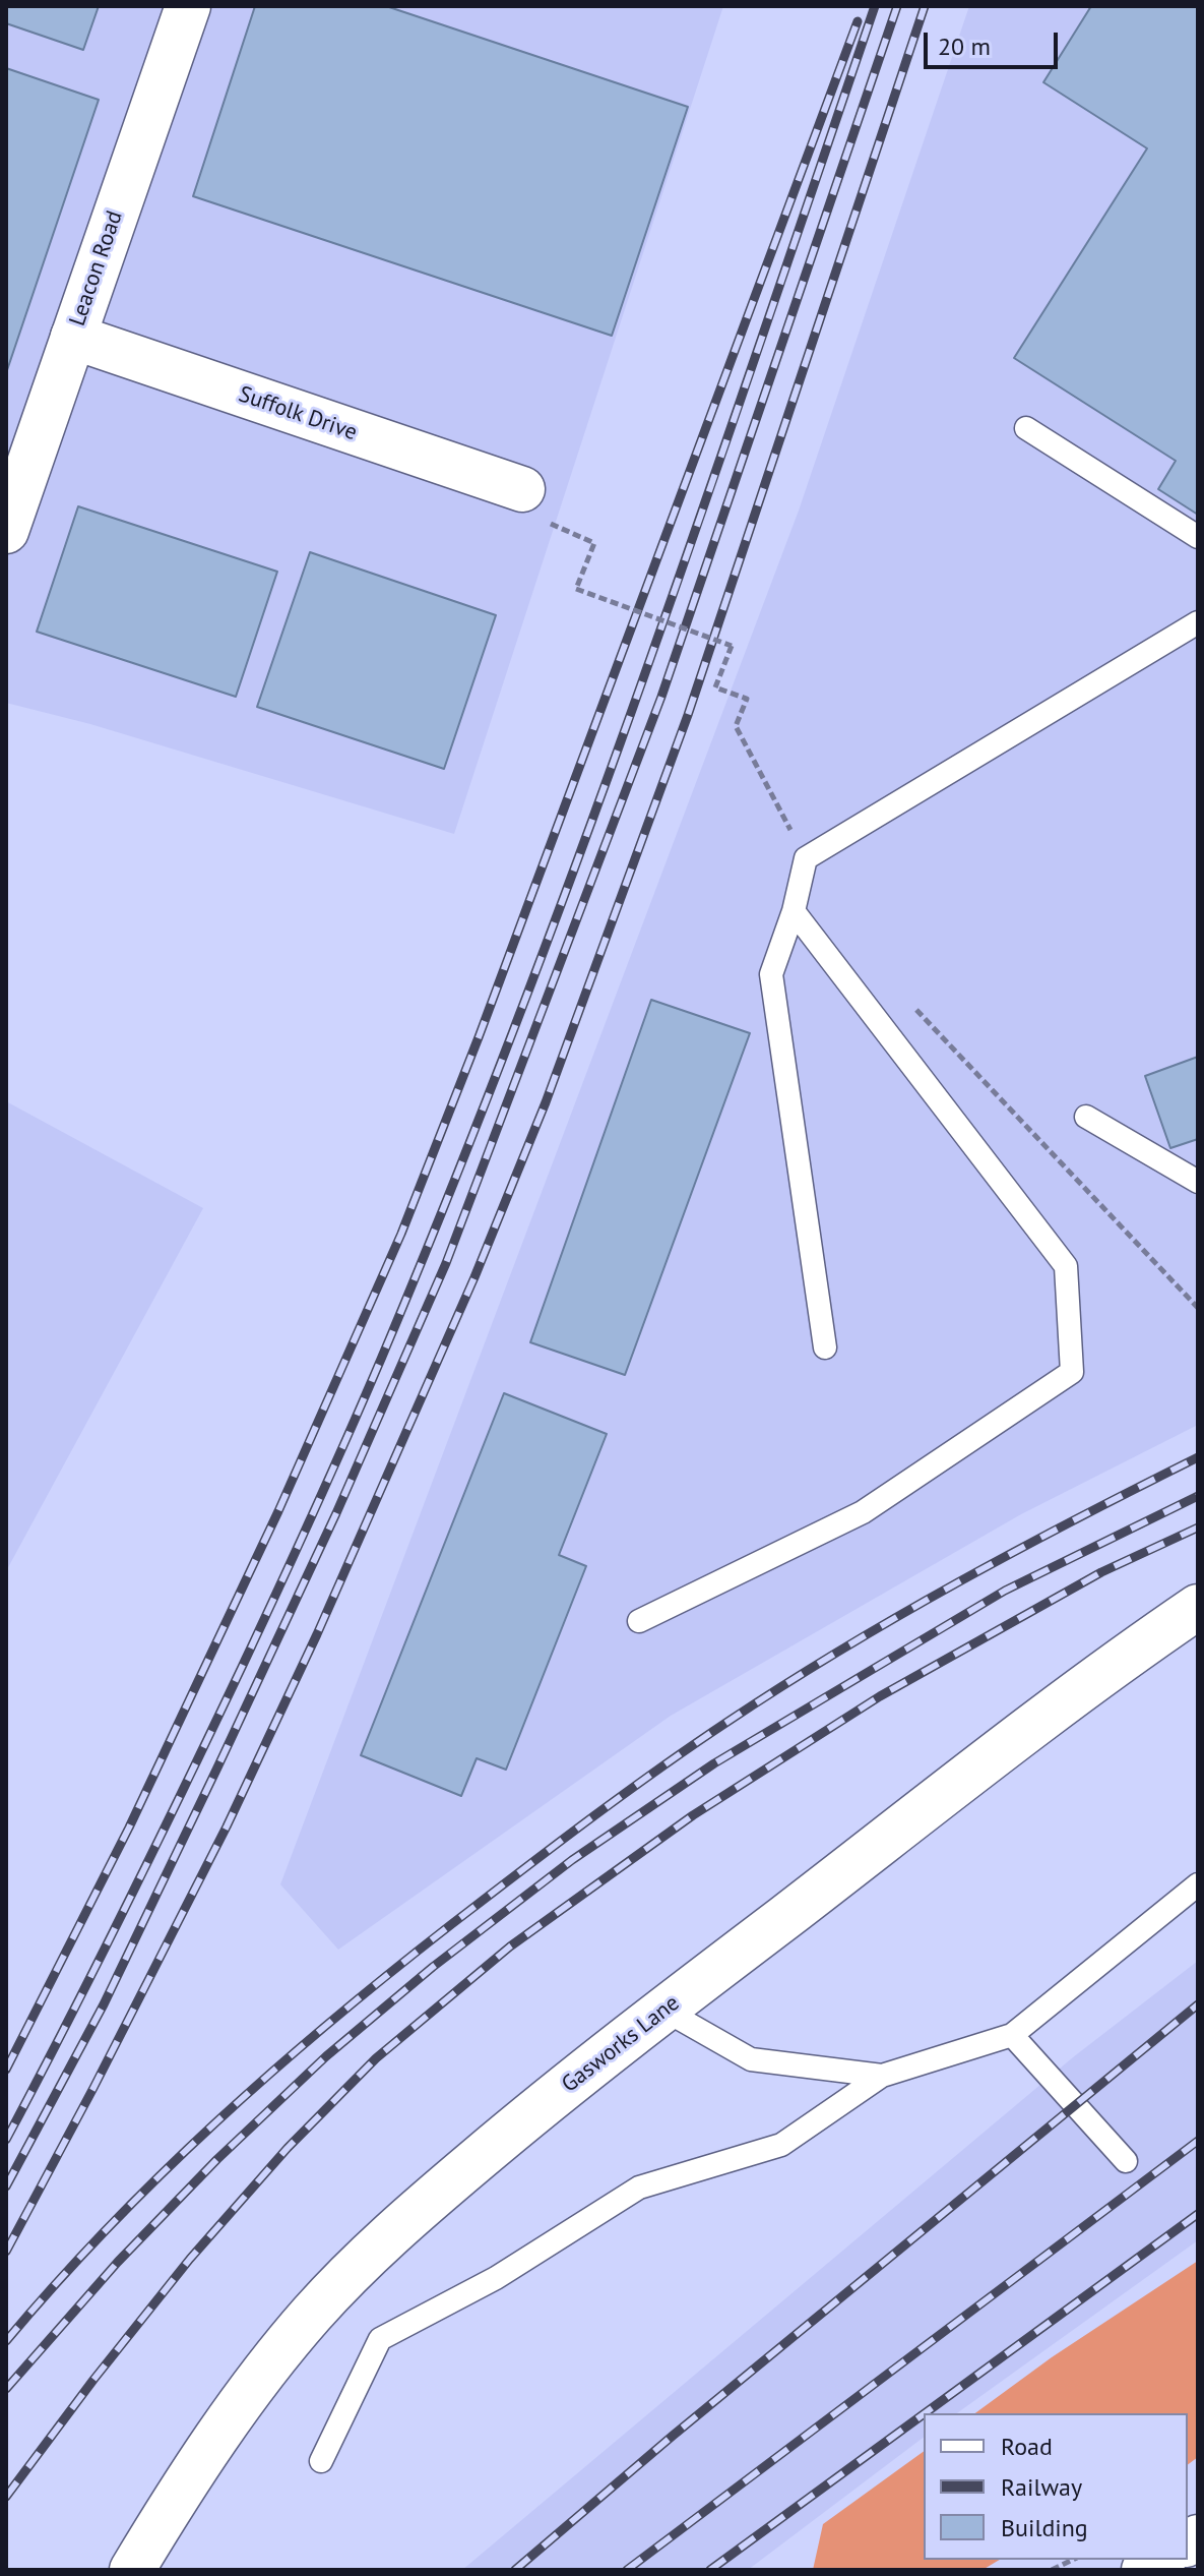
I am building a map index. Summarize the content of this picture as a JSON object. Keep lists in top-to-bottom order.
{
  "streets": {
    "street": ["Leacon Road", "Suffolk Drive", "Gasworks Lane"]
  },
  "crossings": [
    ["Leacon Road", "Suffolk Drive"]
  ],
  "legend": ["Road", "Railway", "Building"],
  "scale_bar": "20 m"
}
